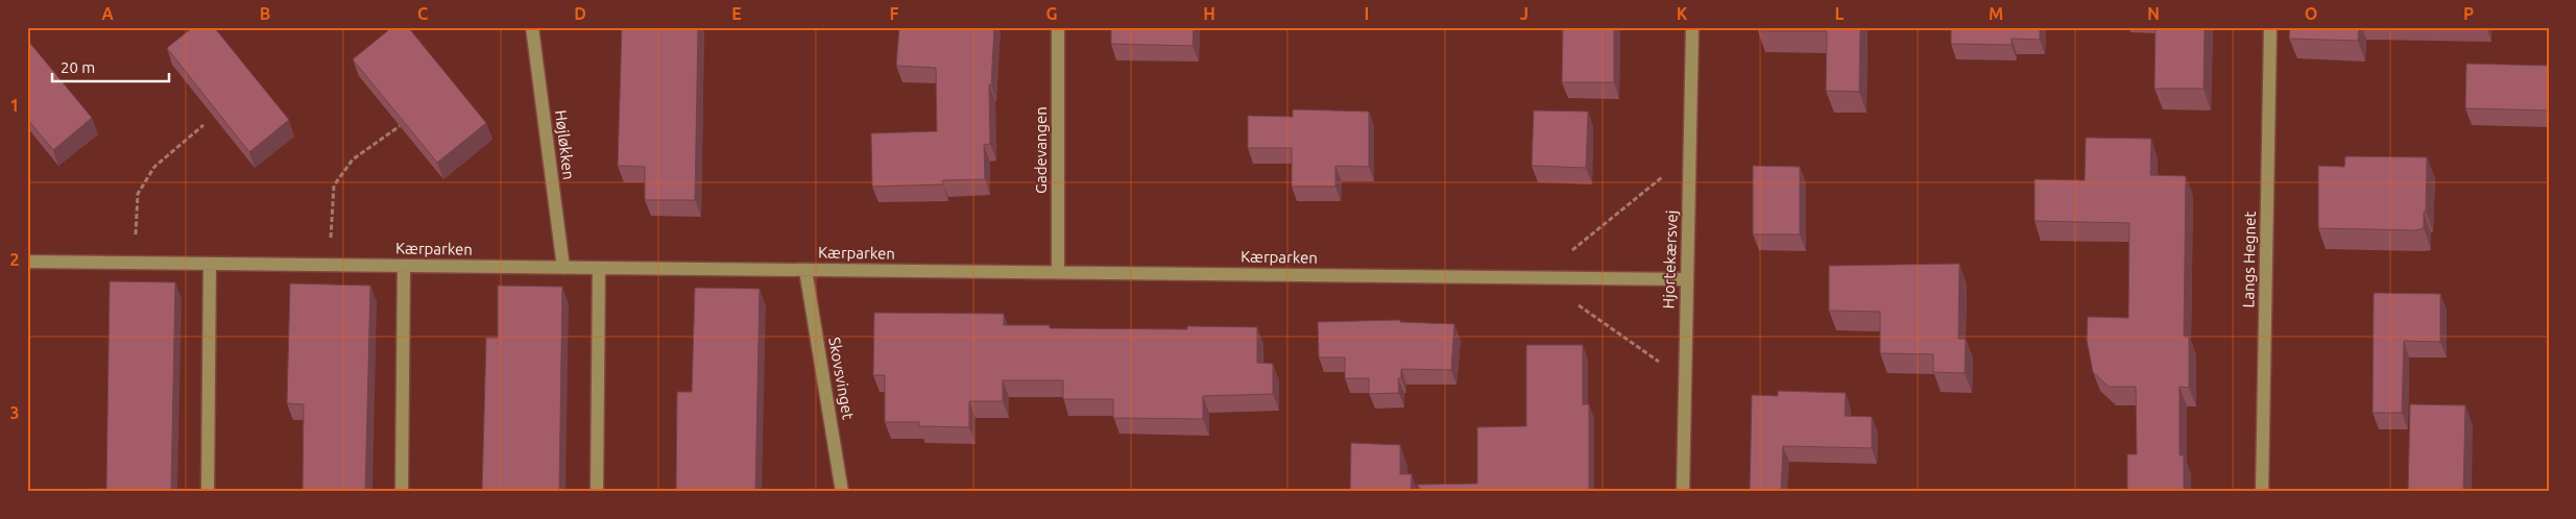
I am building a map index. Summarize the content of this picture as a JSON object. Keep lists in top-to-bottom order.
{
  "streets": {
    "street": [
      "Højløkken",
      "Gadevangen",
      "Kærparken",
      "Hjortekærsvej",
      "Langs Hegnet",
      "Skovsvinget"
    ]
  },
  "crossings": [
    ["Højløkken", "Kærparken"],
    ["Gadevangen", "Kærparken"],
    ["Kærparken", "Hjortekærsvej"],
    ["Kærparken", "Skovsvinget"]
  ],
  "scale_bar": "20 m",
  "grid": {
    "columns": [
      "A",
      "B",
      "C",
      "D",
      "E",
      "F",
      "G",
      "H",
      "I",
      "J",
      "K",
      "L",
      "M",
      "N",
      "O",
      "P"
    ],
    "rows": ["1", "2", "3"]
  }
}
